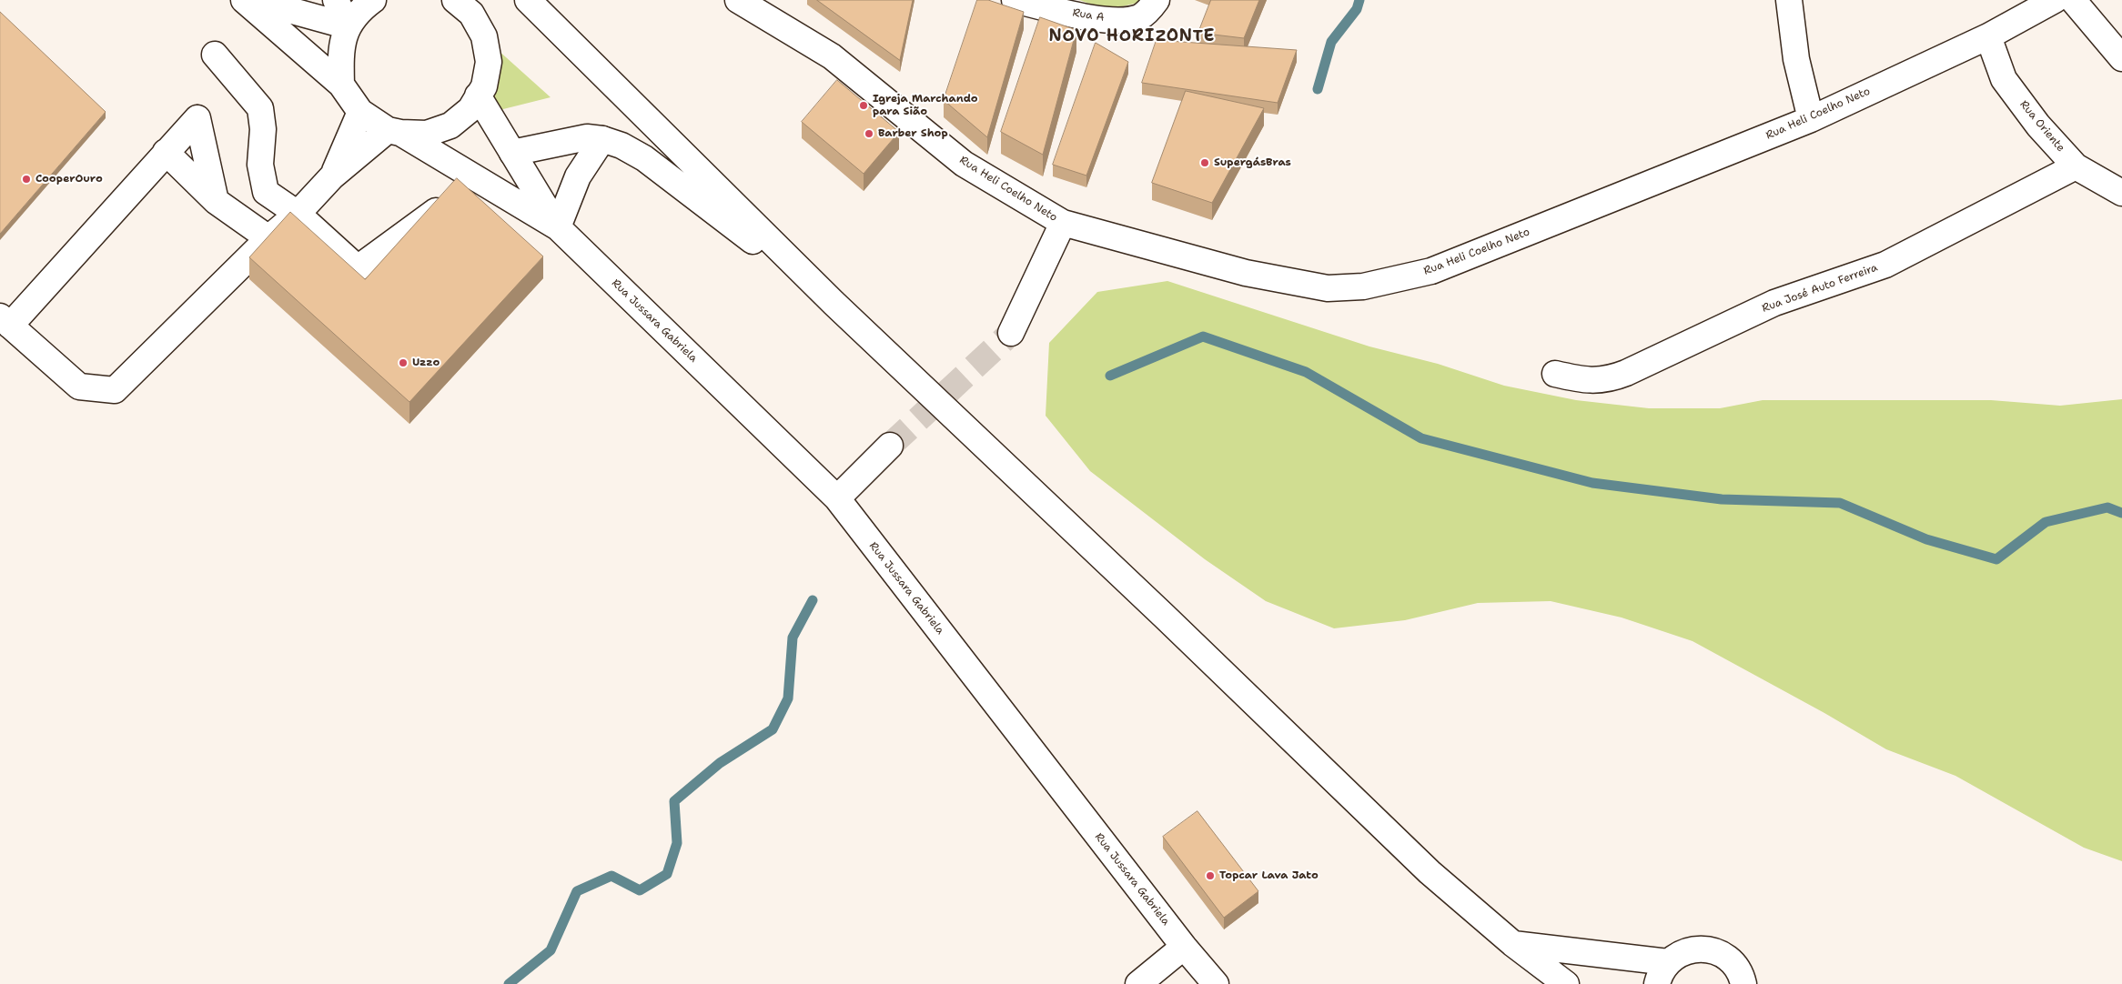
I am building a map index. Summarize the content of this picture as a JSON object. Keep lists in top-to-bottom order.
{
  "streets": {
    "street": [
      "Rua A",
      "Rua Heli Coelho Neto",
      "Rua Oriente",
      "Rua José Auto Ferreira",
      "Rua Jussara Gabriela"
    ]
  },
  "crossings": [
    ["Rua Heli Coelho Neto", "Rua Oriente"],
    ["Rua Oriente", "Rua José Auto Ferreira"]
  ],
  "districts": ["NOVO HORIZONTE"],
  "places": [
    "Igreja Marchando para Sião",
    "Barber Shop",
    "SupergásBras",
    "CooperOuro",
    "Uzzo",
    "Topcar Lava Jato"
  ]
}
